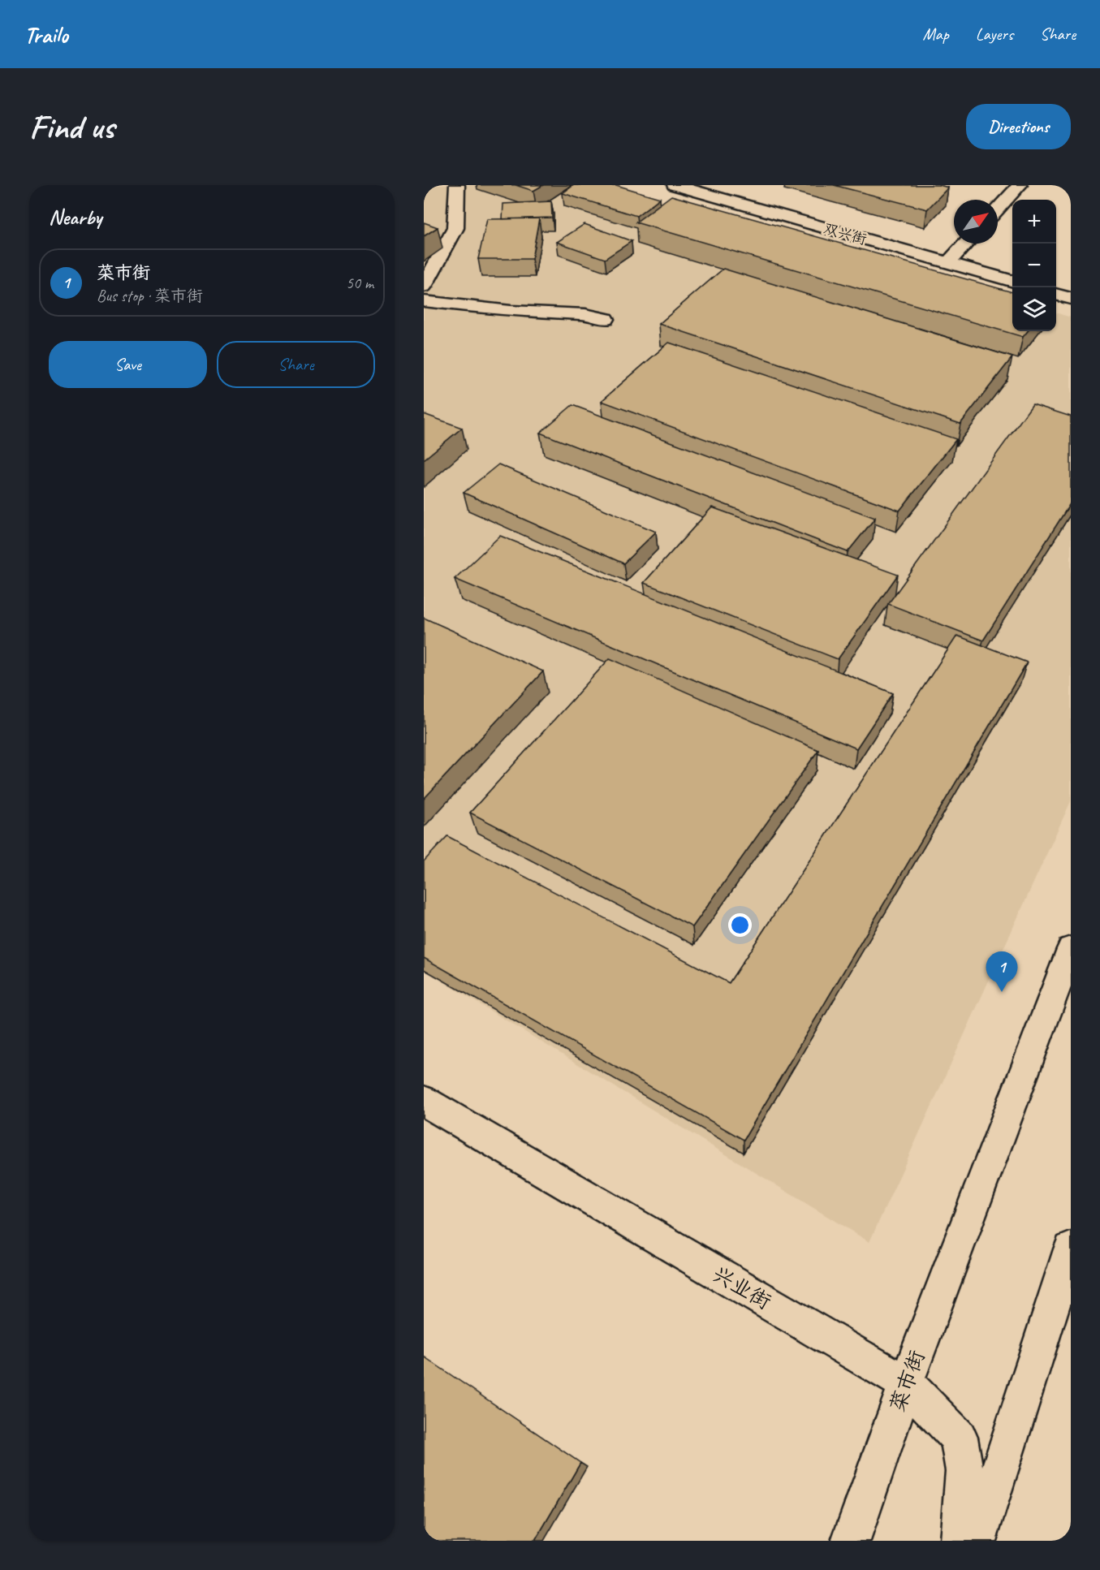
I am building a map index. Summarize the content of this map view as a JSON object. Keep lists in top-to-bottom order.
{
  "streets": {
    "main road": ["双兴街", "兴业街", "菜市街"]
  },
  "crossings": [
    ["兴业街", "菜市街"]
  ],
  "north": "top right",
  "page": {
    "header": "Trailo",
    "nav": ["Map", "Layers", "Share"],
    "buttons": [
      "Directions",
      ["Save", "Share"]
    ],
    "title": "Find us",
    "heading": "Nearby",
    "map_buttons": ["+", "−"],
    "list": [
      {
        "mark": "1",
        "name": "菜市街",
        "note": "Bus stop · 菜市街",
        "value": "50 m"
      }
    ],
    "pins": "1"
  }
}
